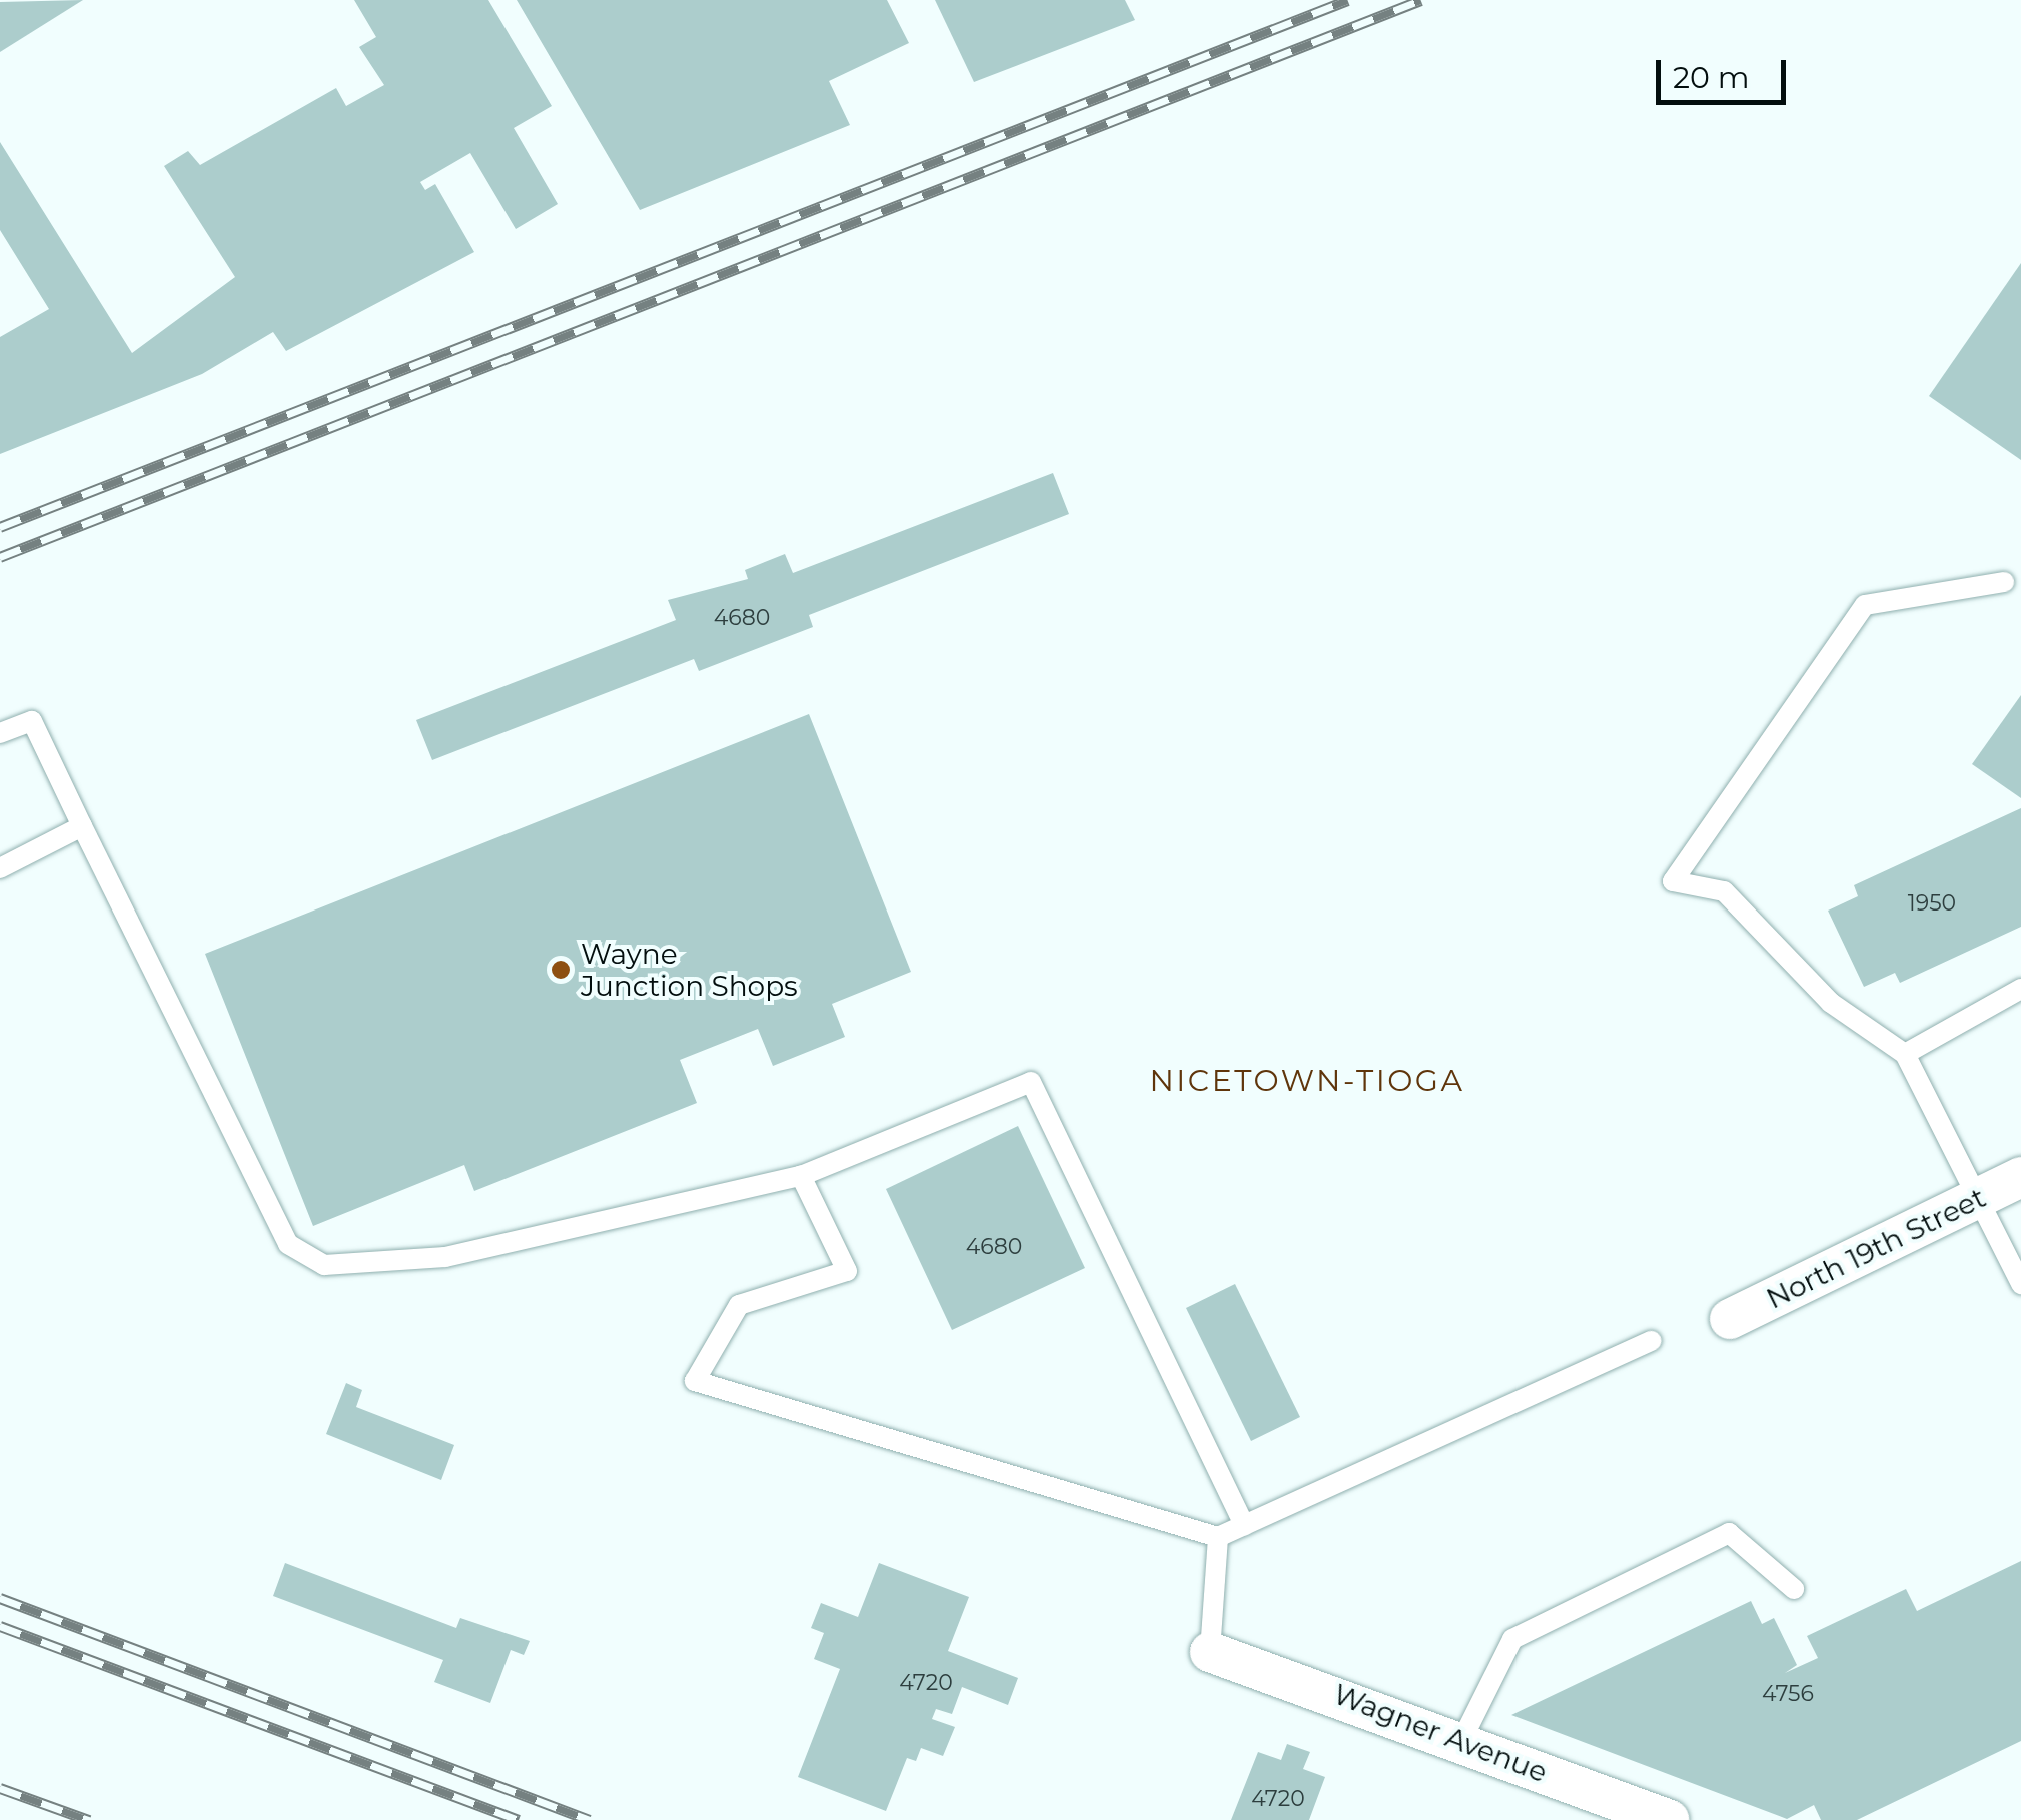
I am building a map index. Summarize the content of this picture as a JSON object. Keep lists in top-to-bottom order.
{
  "streets": {
    "street": ["North 19th Street", "Wagner Avenue"]
  },
  "districts": ["NICETOWN-TIOGA"],
  "places": ["Wayne Junction Shops"],
  "house_numbers": [
    "4680",
    "1950",
    "4680",
    "4720",
    "4756",
    "4720"
  ],
  "scale_bar": "20 m"
}
